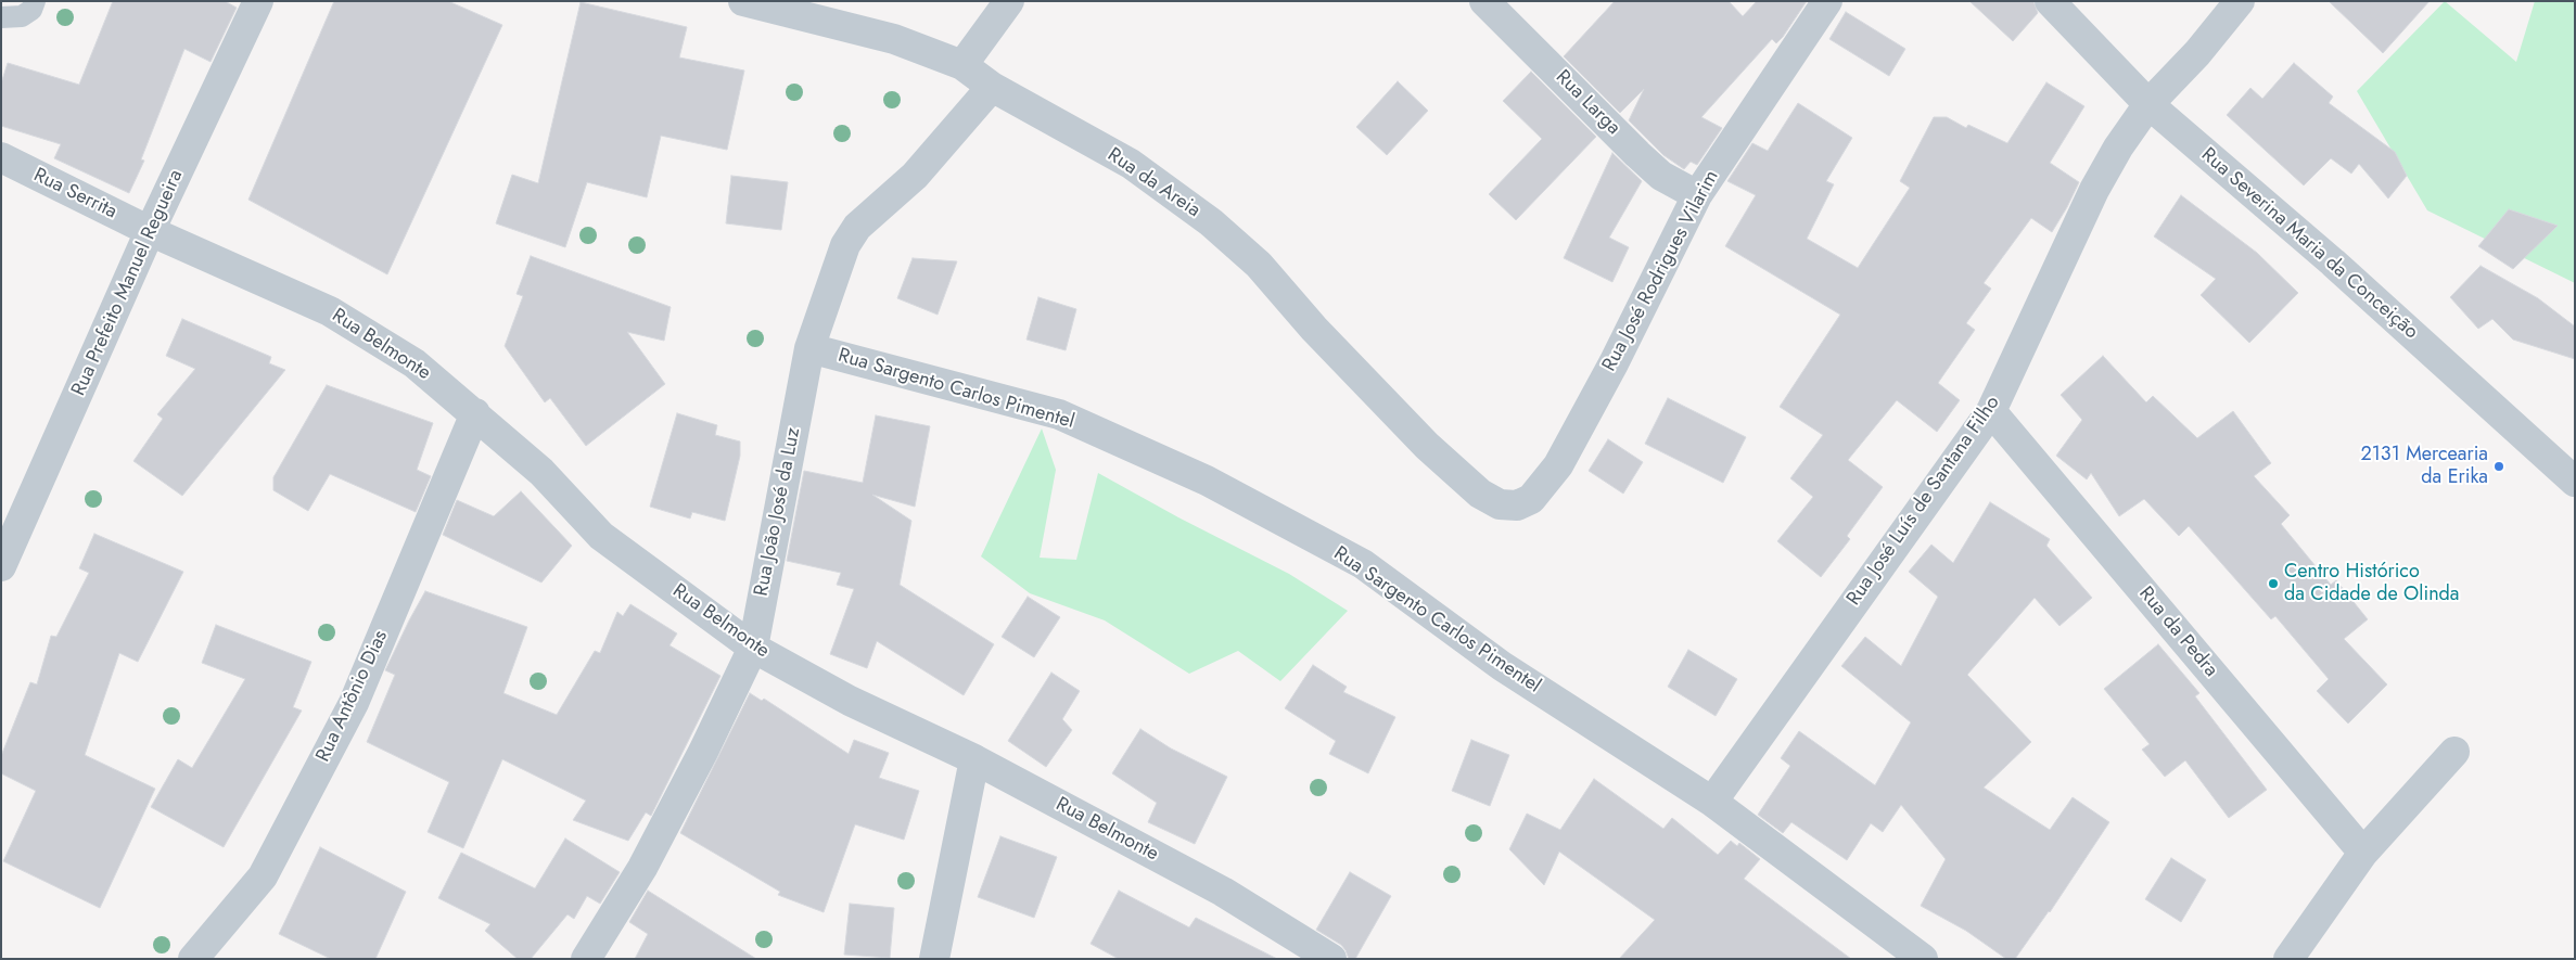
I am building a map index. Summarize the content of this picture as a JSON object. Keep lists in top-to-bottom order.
{
  "streets": {
    "street": [
      "Rua Larga",
      "Rua da Areia",
      "Rua Serrita",
      "Rua Severina Maria da Conceição",
      "Rua José Rodrigues Vilarim",
      "Rua Prefeito Manuel Regueira",
      "Rua Belmonte",
      "Rua Sargento Carlos Pimentel",
      "Rua José Luís de Santana Filho",
      "Rua João José da Luz",
      "Rua da Pedra",
      "Rua Antônio Dias"
    ]
  },
  "crossings": [
    ["Rua Larga", "Rua José Rodrigues Vilarim"],
    ["Rua da Areia", "Rua José Rodrigues Vilarim"],
    ["Rua da Areia", "Rua João José da Luz"],
    ["Rua Serrita", "Rua Prefeito Manuel Regueira"],
    ["Rua Serrita", "Rua Belmonte"],
    ["Rua Severina Maria da Conceição", "Rua José Luís de Santana Filho"],
    ["Rua Prefeito Manuel Regueira", "Rua Belmonte"],
    ["Rua Belmonte", "Rua João José da Luz"],
    ["Rua Belmonte", "Rua Antônio Dias"],
    ["Rua Sargento Carlos Pimentel", "Rua José Luís de Santana Filho"],
    ["Rua Sargento Carlos Pimentel", "Rua João José da Luz"],
    ["Rua José Luís de Santana Filho", "Rua da Pedra"]
  ],
  "places": ["2131 Mercearia da Erika", "Centro Histórico da Cidade de Olinda"]
}
